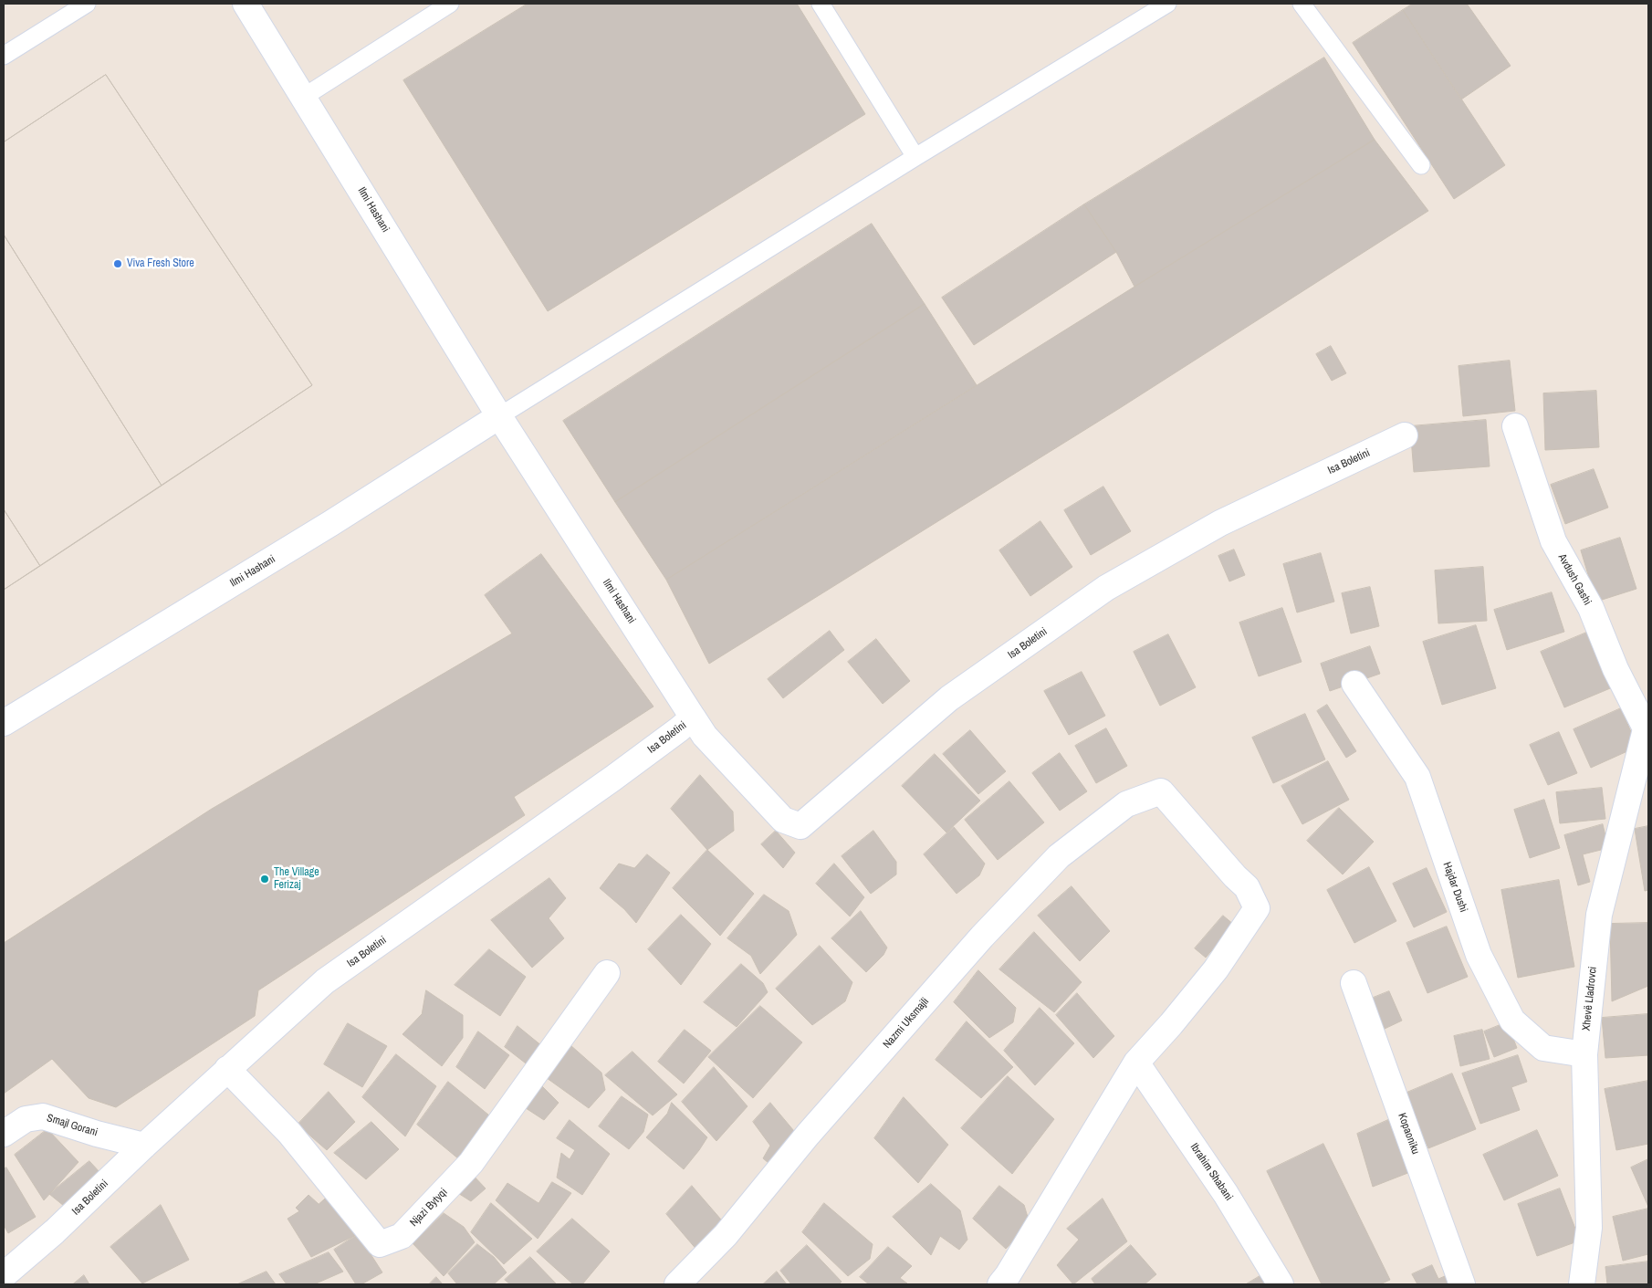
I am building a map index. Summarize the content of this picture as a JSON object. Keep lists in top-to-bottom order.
{
  "streets": {
    "street": [
      "Ilmi Hashani",
      "Isa Boletini",
      "Avdush Gashi",
      "Hajdar Dushi",
      "Xhevë Lladrovci",
      "Nazmi Uksmajli",
      "Smajl Gorani",
      "Kopaoniku",
      "Ibrahim Shabani",
      "Njazi Bytyqi"
    ]
  },
  "crossings": [
    ["Ilmi Hashani", "Isa Boletini"],
    ["Isa Boletini", "Smajl Gorani"],
    ["Isa Boletini", "Njazi Bytyqi"],
    ["Avdush Gashi", "Xhevë Lladrovci"],
    ["Hajdar Dushi", "Xhevë Lladrovci"],
    ["Nazmi Uksmajli", "Ibrahim Shabani"]
  ],
  "places": ["Viva Fresh Store", "The Village Ferizaj"]
}
